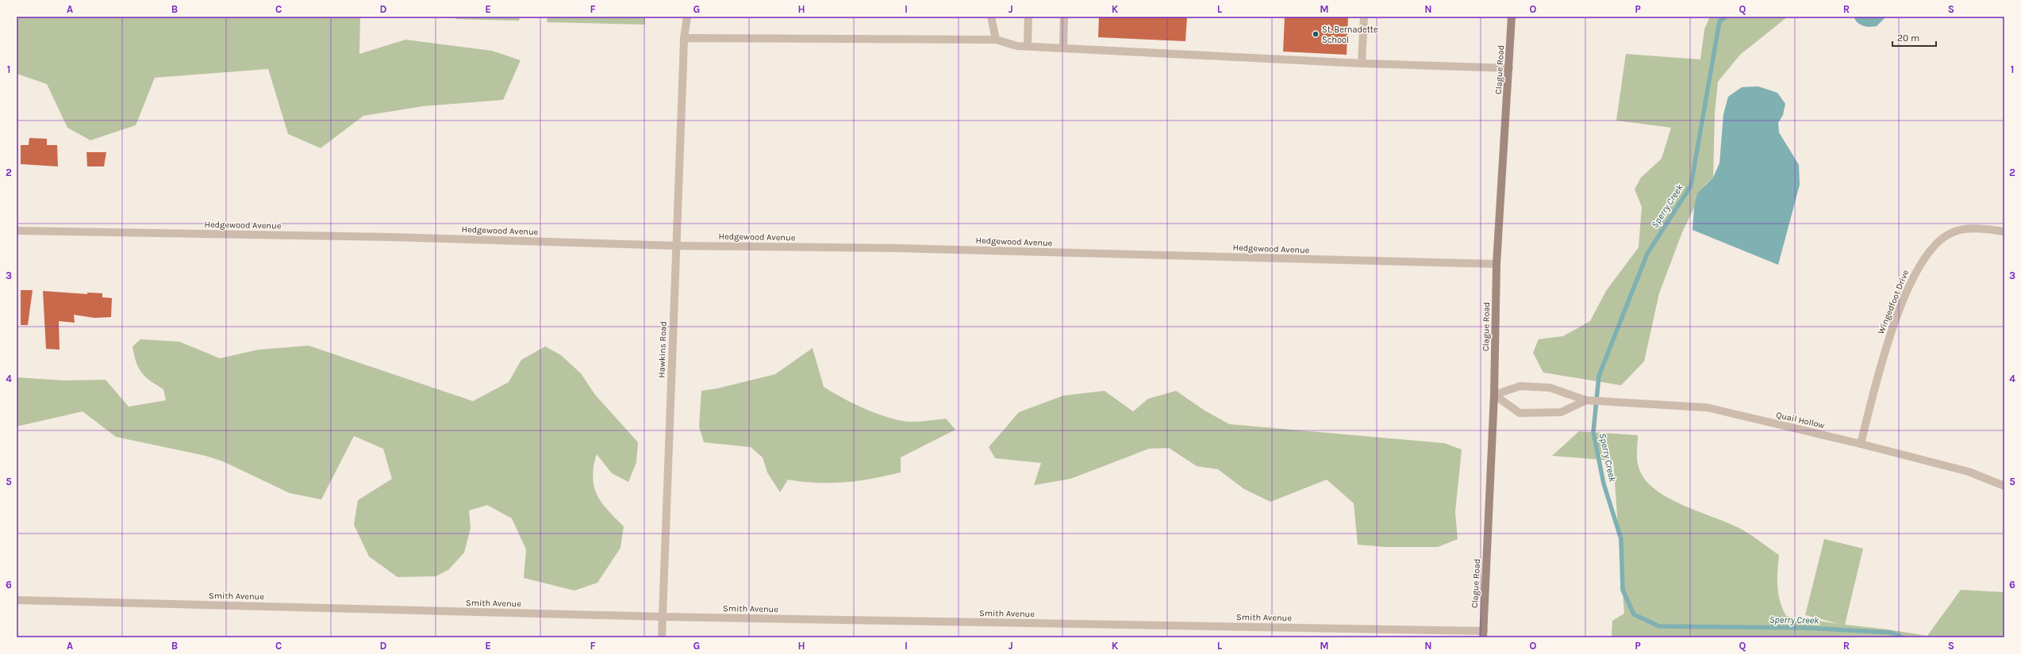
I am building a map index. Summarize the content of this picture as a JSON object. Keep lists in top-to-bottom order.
{
  "streets": {
    "main road": ["Clague Road"],
    "street": [
      "Hedgewood Avenue",
      "Wingedfoot Drive",
      "Hawkins Road",
      "Quail Hollow",
      "Smith Avenue"
    ]
  },
  "crossings": [
    ["Clague Road", "Hedgewood Avenue"],
    ["Clague Road", "Quail Hollow"],
    ["Clague Road", "Smith Avenue"],
    ["Hedgewood Avenue", "Hawkins Road"],
    ["Wingedfoot Drive", "Quail Hollow"],
    ["Hawkins Road", "Smith Avenue"]
  ],
  "water": ["Sperry Creek"],
  "places": ["St. Bernadette School"],
  "scale_bar": "20 m",
  "grid": {
    "columns": [
      "A",
      "B",
      "C",
      "D",
      "E",
      "F",
      "G",
      "H",
      "I",
      "J",
      "K",
      "L",
      "M",
      "N",
      "O",
      "P",
      "Q",
      "R",
      "S"
    ],
    "rows": [
      "1",
      "2",
      "3",
      "4",
      "5",
      "6"
    ]
  }
}
